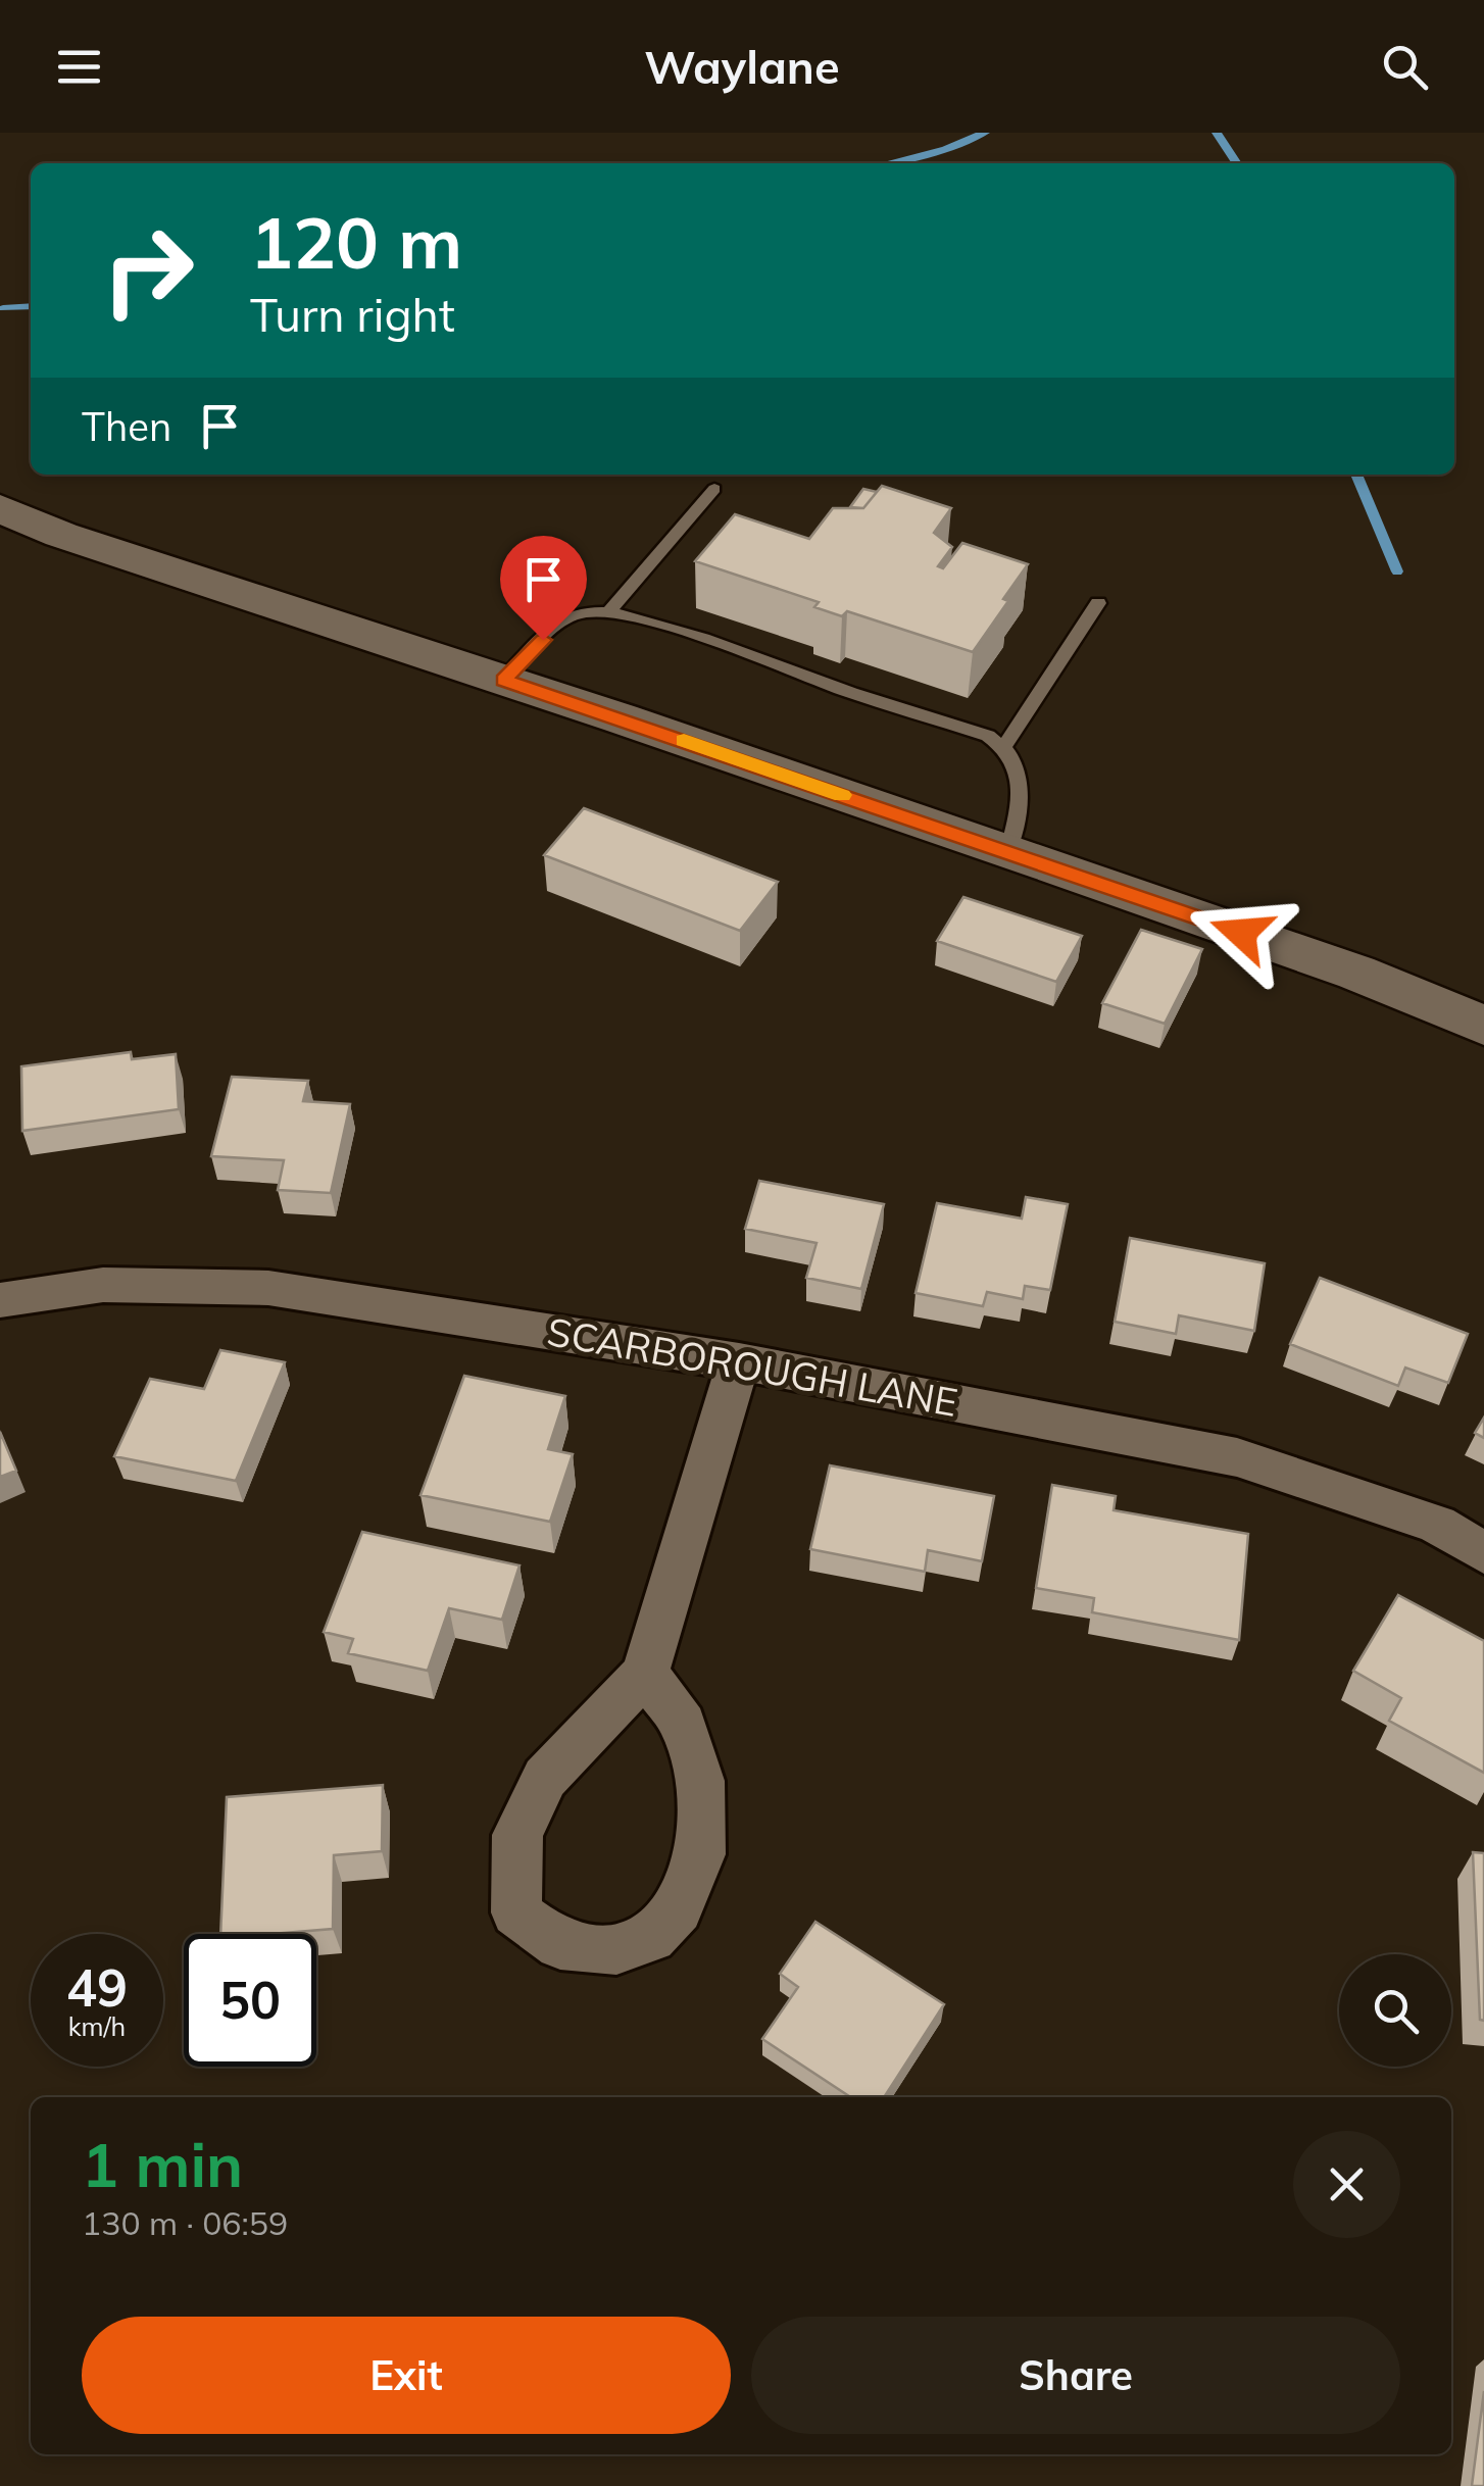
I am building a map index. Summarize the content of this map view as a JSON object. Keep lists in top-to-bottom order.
{
  "streets": {
    "street": ["SCARBOROUGH LANE"]
  },
  "page": {
    "header": "Waylane",
    "turn": ["120 m", "Turn right"],
    "then": "Then",
    "speed": "49 km/h",
    "limit": "50",
    "heading": ["1 min", "130 m · 06:59"],
    "buttons": ["Exit", "Share"]
  }
}
